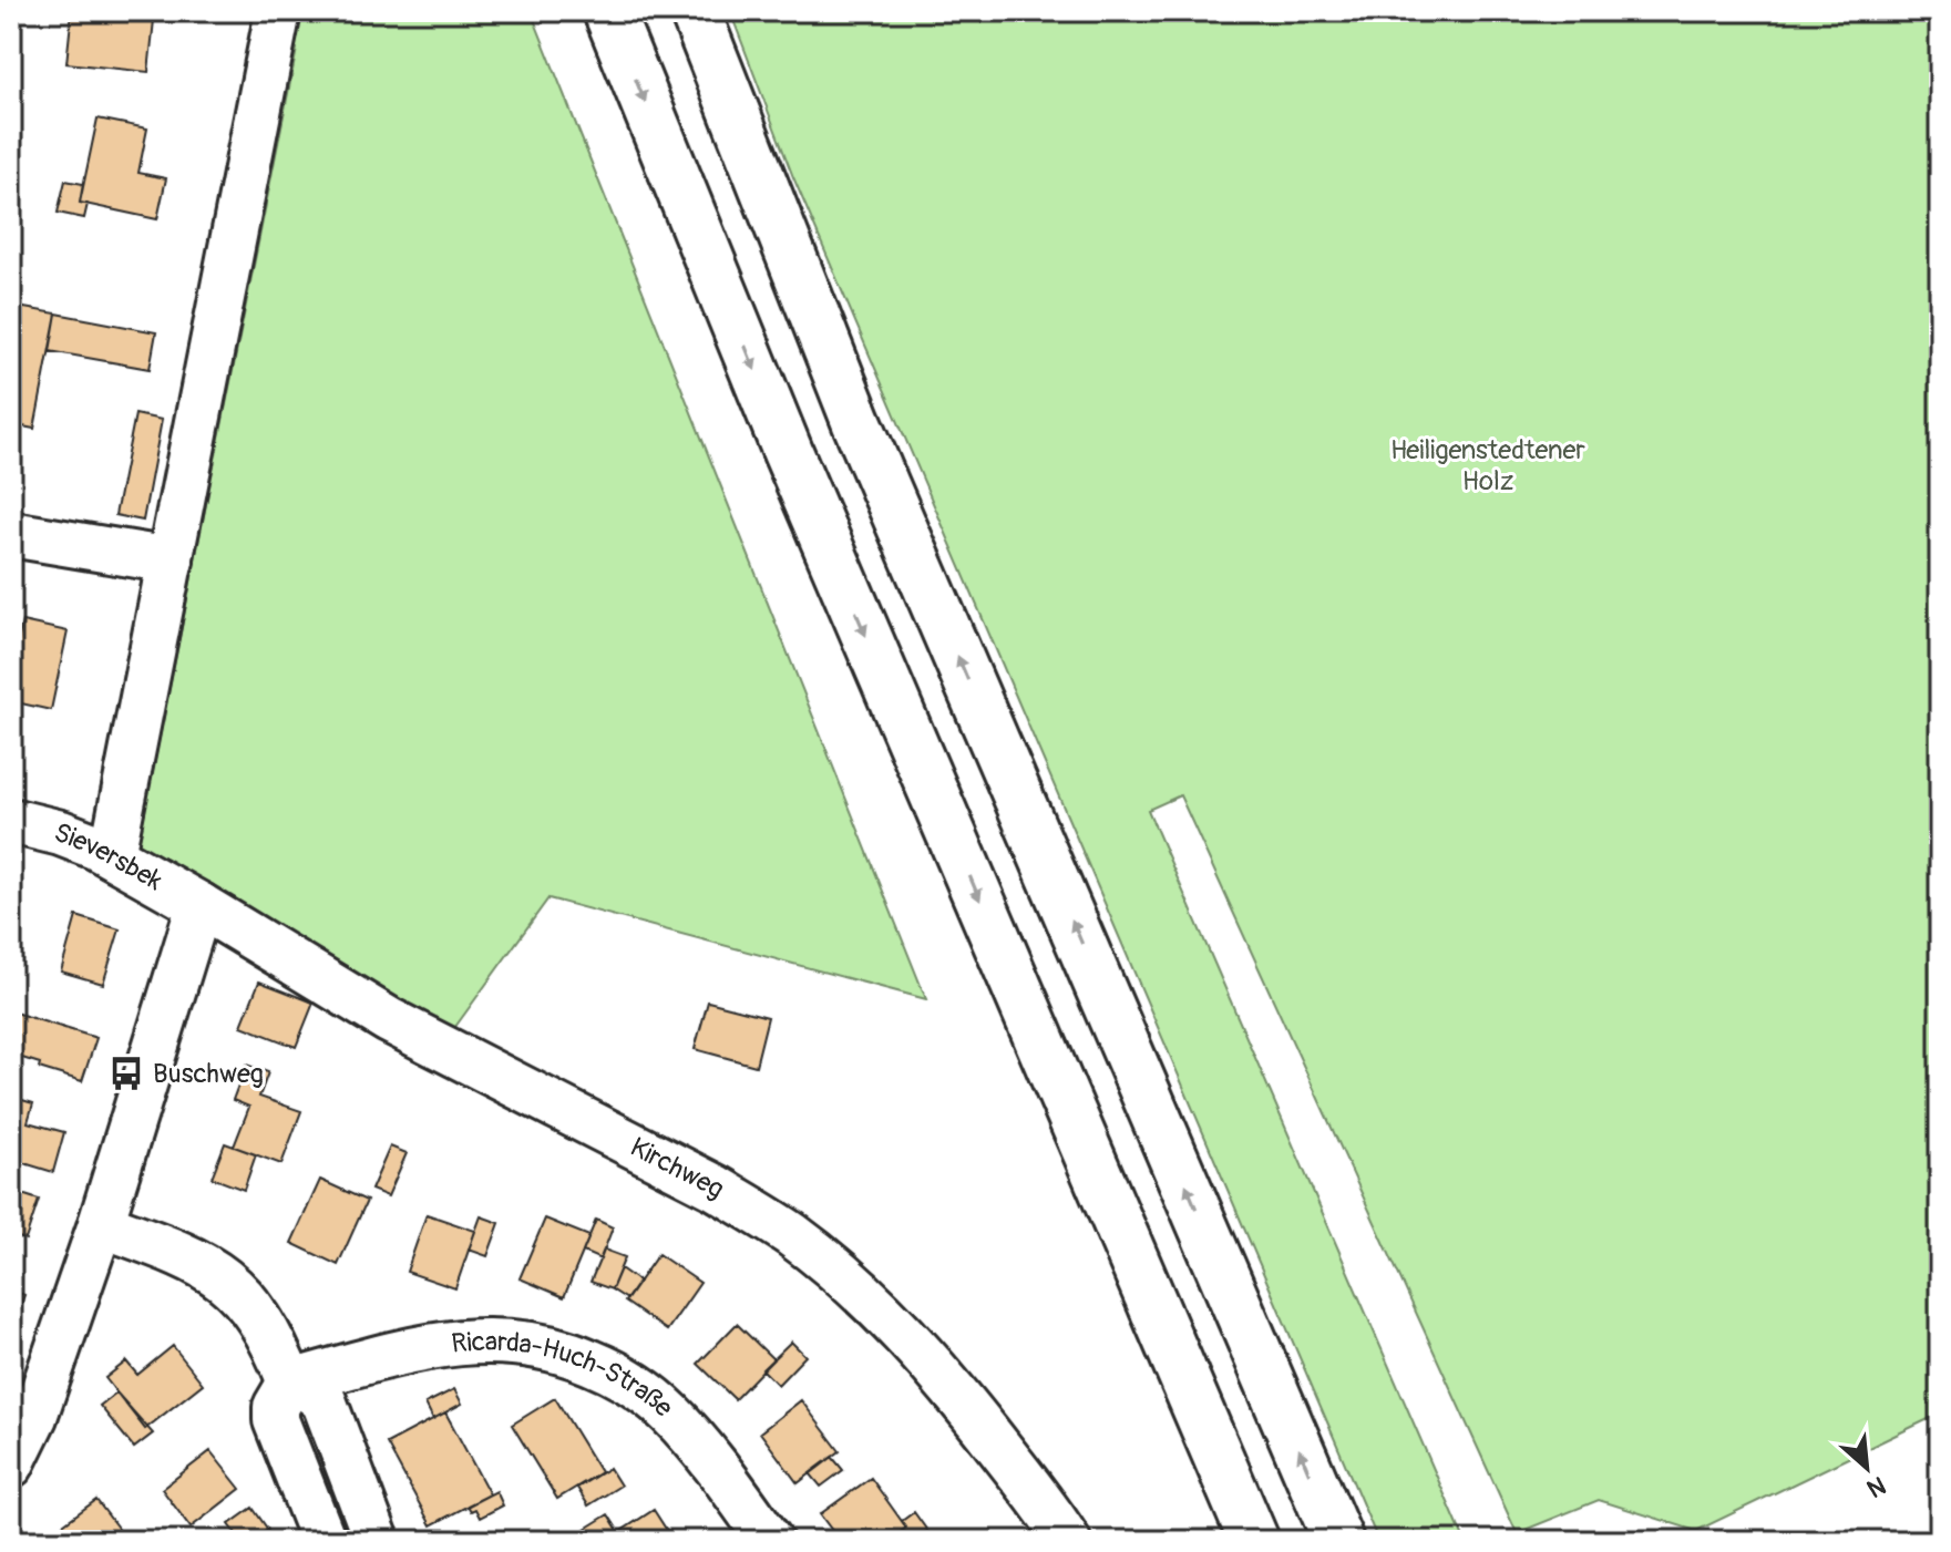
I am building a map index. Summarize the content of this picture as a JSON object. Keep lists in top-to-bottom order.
{
  "streets": {
    "street": ["Sieversbek", "Kirchweg", "Ricarda-Huch-Straße"]
  },
  "crossings": [
    ["Sieversbek", "Kirchweg"]
  ],
  "parks": ["Heiligenstedtener Holz"],
  "places": {
    "bus stop": ["Buschweg"]
  },
  "north": "bottom right"
}
